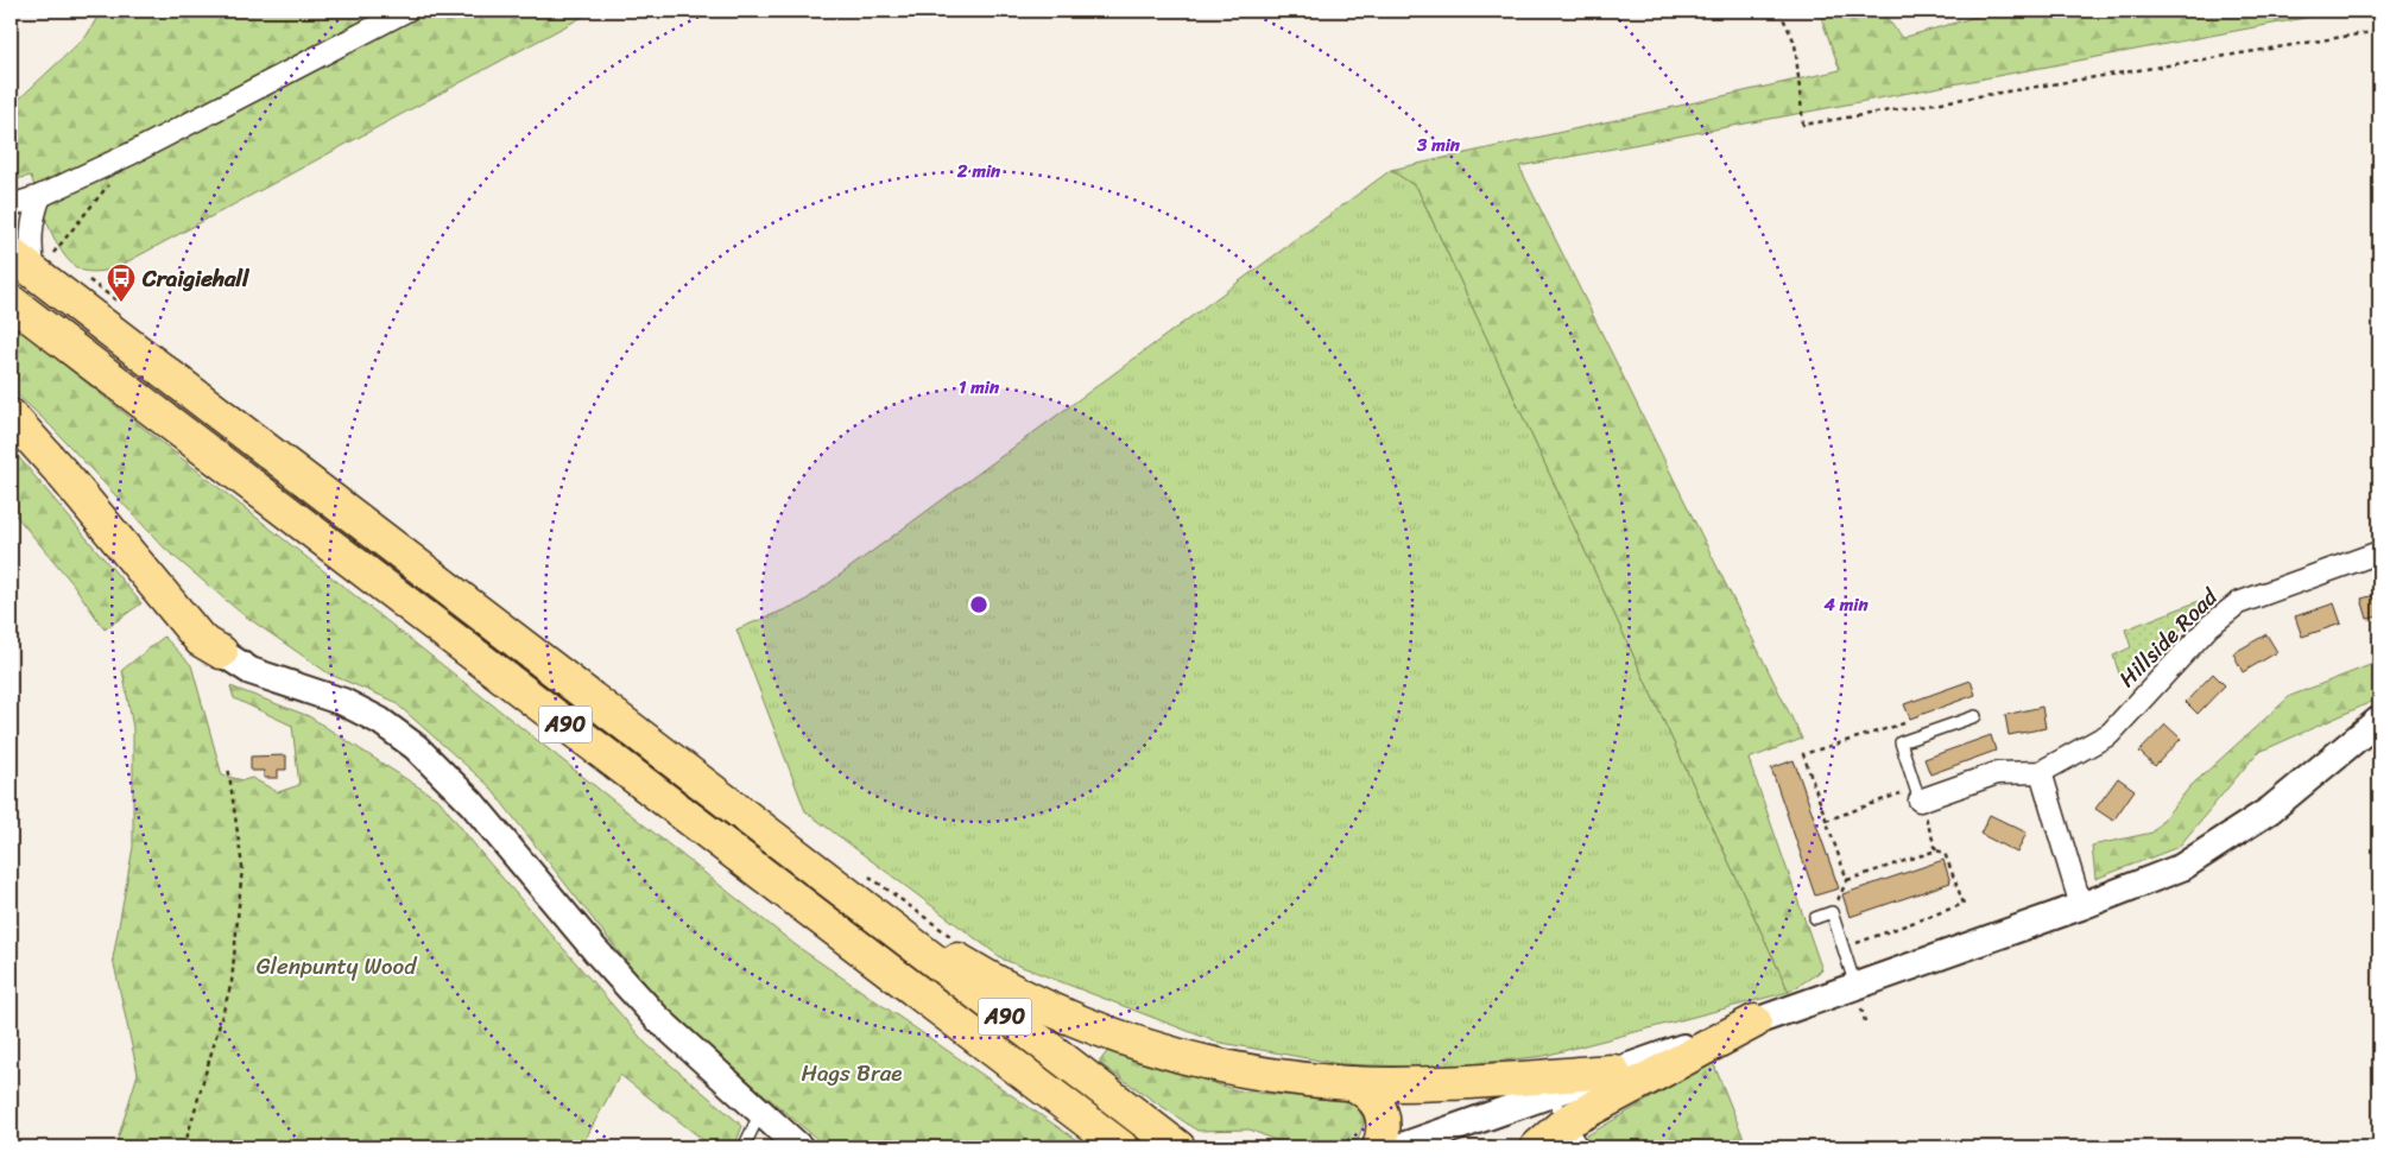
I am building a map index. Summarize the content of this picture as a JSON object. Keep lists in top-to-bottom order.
{
  "streets": {
    "main road": ["A90"],
    "street": ["Hillside Road"]
  },
  "parks": ["Glenpunty Wood", "Hags Brae"],
  "places": {
    "bus stop": ["Craigiehall"]
  },
  "rings": [
    "3 min",
    "2 min",
    "1 min",
    "4 min"
  ]
}
